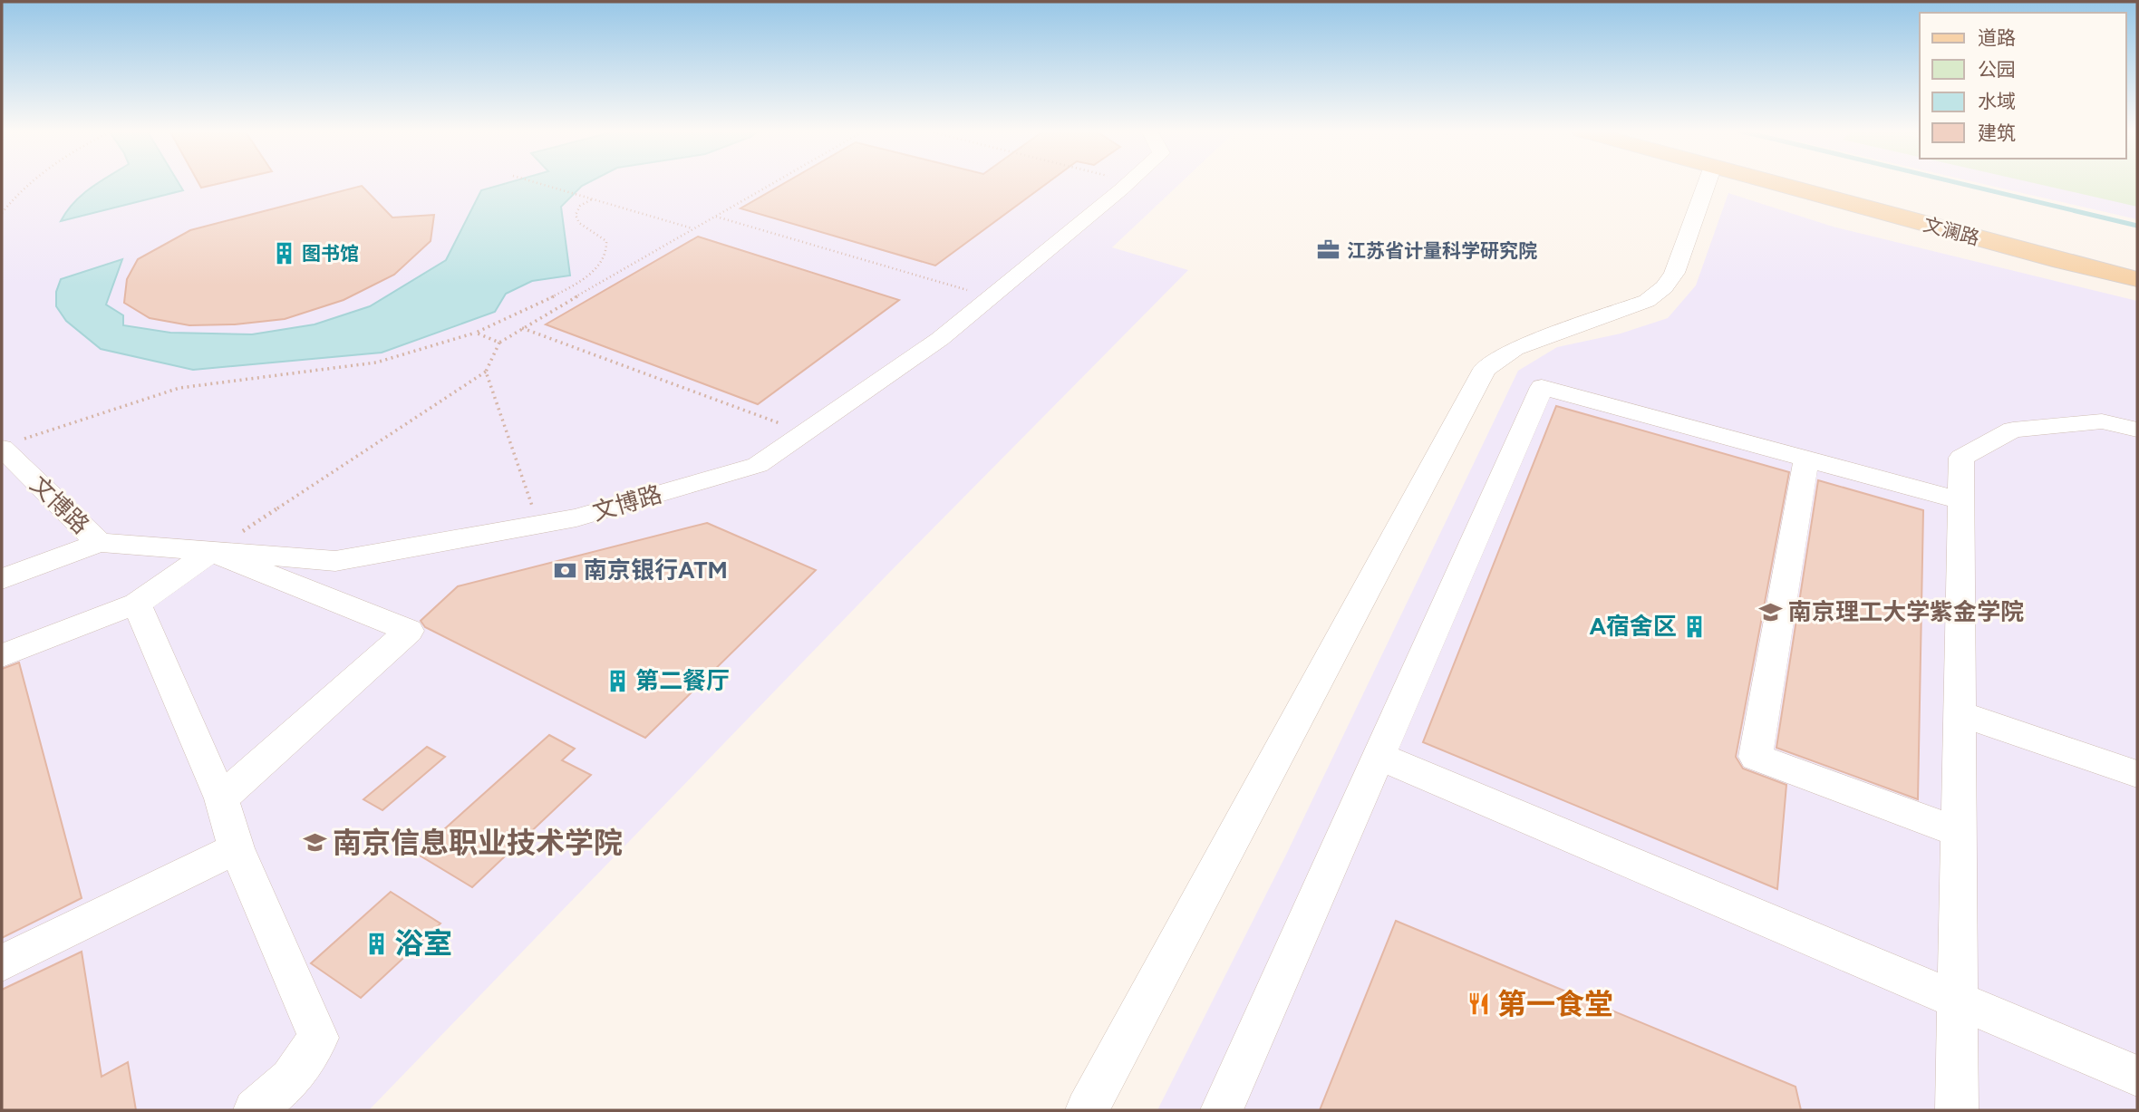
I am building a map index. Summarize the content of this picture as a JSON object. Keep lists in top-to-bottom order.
{
  "streets": {
    "main road": ["文澜路"],
    "lane": ["文博路"]
  },
  "places": {
    "office": ["江苏省计量科学研究院"],
    "building": [
      "图书馆",
      "A宿舍区",
      "第二餐厅",
      "浴室"
    ],
    "bank": ["南京银行ATM"],
    "school or university": ["南京理工大学紫金学院", "南京信息职业技术学院"],
    "restaurant": ["第一食堂"]
  },
  "legend": [
    "道路",
    "公园",
    "水域",
    "建筑"
  ]
}
